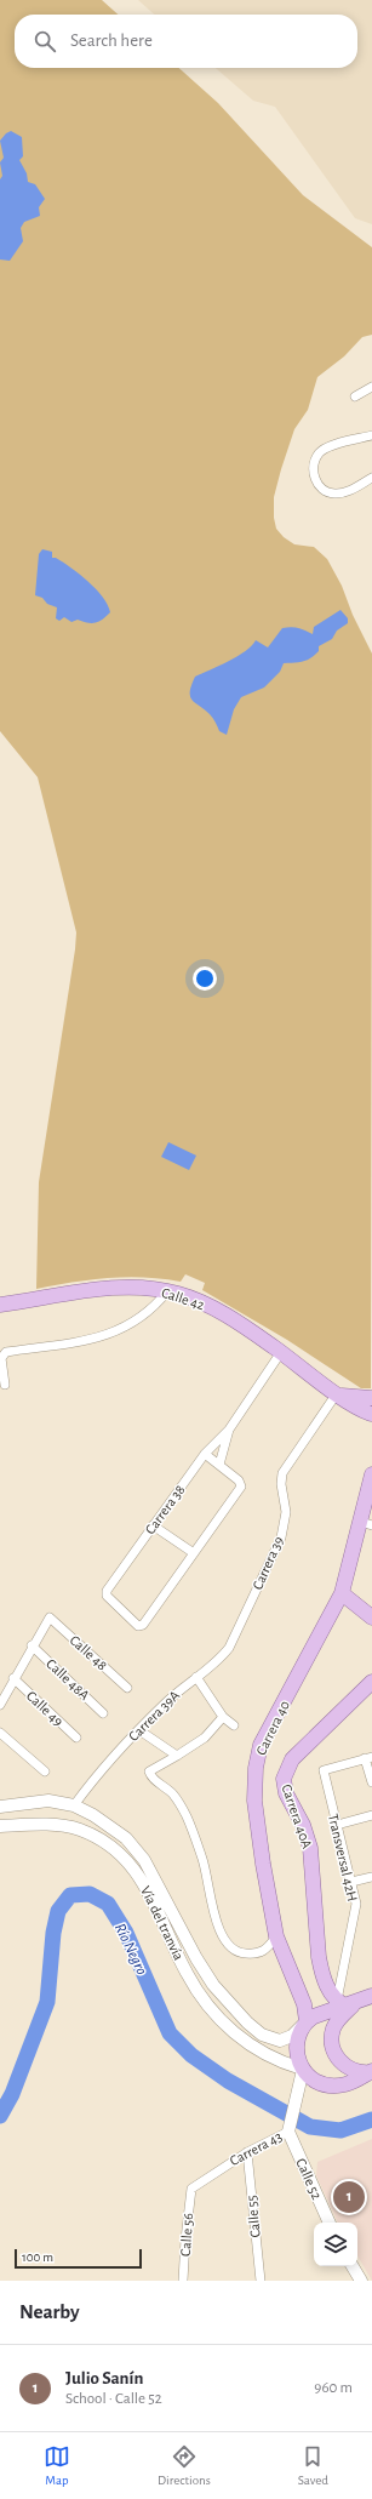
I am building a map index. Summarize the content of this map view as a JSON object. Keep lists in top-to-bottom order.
{
  "streets": {
    "main road": [
      "Calle 42",
      "Carrera 40",
      "Carrera 40A",
      "Vía del tranvía",
      "Carrera 43",
      "Calle 52"
    ],
    "street": [
      "Carrera 38",
      "Carrera 39",
      "Calle 48",
      "Calle 48A",
      "Calle 49",
      "Carrera 39A",
      "Transversal 42H",
      "Calle 55",
      "Calle 56"
    ]
  },
  "crossings": [
    ["Calle 42", "Carrera 38"],
    ["Calle 42", "Carrera 39"],
    ["Carrera 39", "Carrera 39A"],
    ["Calle 48", "Calle 48A"],
    ["Carrera 39A", "Vía del tranvía"],
    ["Carrera 40", "Vía del tranvía"],
    ["Carrera 40A", "Transversal 42H"],
    ["Vía del tranvía", "Carrera 43"],
    ["Carrera 43", "Calle 52"],
    ["Carrera 43", "Calle 55"],
    ["Carrera 43", "Calle 56"]
  ],
  "water": ["Río Negro"],
  "scale_bar": "100 m",
  "page": {
    "search": "Search here",
    "pins": "1",
    "scale": "100 m",
    "heading": "Nearby",
    "list": [
      {
        "mark": "1",
        "name": "Julio Sanín",
        "note": "School · Calle 52",
        "value": "960 m"
      }
    ],
    "nav": ["Map", "Directions", "Saved"]
  }
}
